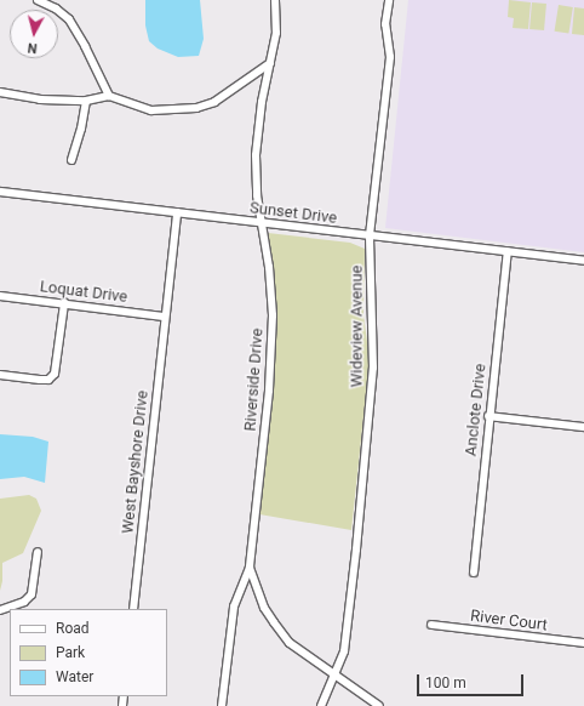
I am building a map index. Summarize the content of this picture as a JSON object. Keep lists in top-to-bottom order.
{
  "streets": {
    "street": [
      "Sunset Drive",
      "Loquat Drive",
      "Wideview Avenue",
      "Riverside Drive",
      "Anclote Drive",
      "West Bayshore Drive",
      "River Court"
    ]
  },
  "crossings": [
    ["Sunset Drive", "Wideview Avenue"],
    ["Sunset Drive", "Riverside Drive"],
    ["Sunset Drive", "Anclote Drive"],
    ["Sunset Drive", "West Bayshore Drive"],
    ["Loquat Drive", "West Bayshore Drive"],
    ["Wideview Avenue", "Riverside Drive"]
  ],
  "legend": ["Road", "Park", "Water"],
  "scale_bar": "100 m",
  "north": "bottom"
}
